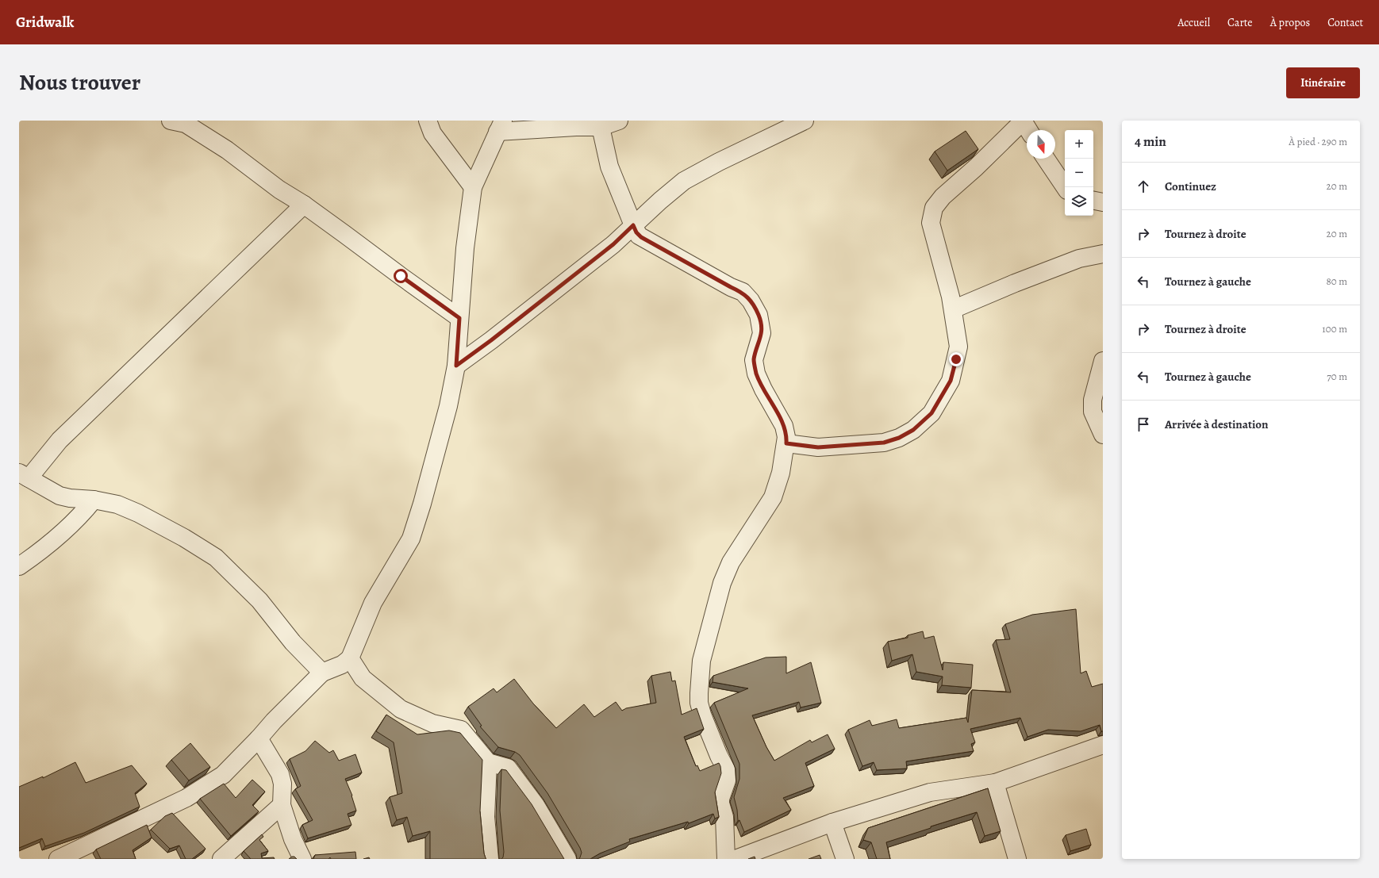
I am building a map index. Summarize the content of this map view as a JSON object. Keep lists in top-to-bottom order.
{
  "north": "bottom",
  "page": {
    "header": "Gridwalk",
    "nav": [
      "Accueil",
      "Carte",
      "À propos",
      "Contact"
    ],
    "title": "Nous trouver",
    "buttons": "Itinéraire",
    "heading": ["4 min", "À pied · 290 m"],
    "map_buttons": ["+", "−"],
    "list": [
      ["Continuez", "20 m"],
      ["Tournez à droite", "20 m"],
      ["Tournez à gauche", "80 m"],
      ["Tournez à droite", "100 m"],
      ["Tournez à gauche", "70 m"],
      "Arrivée à destination"
    ]
  }
}
